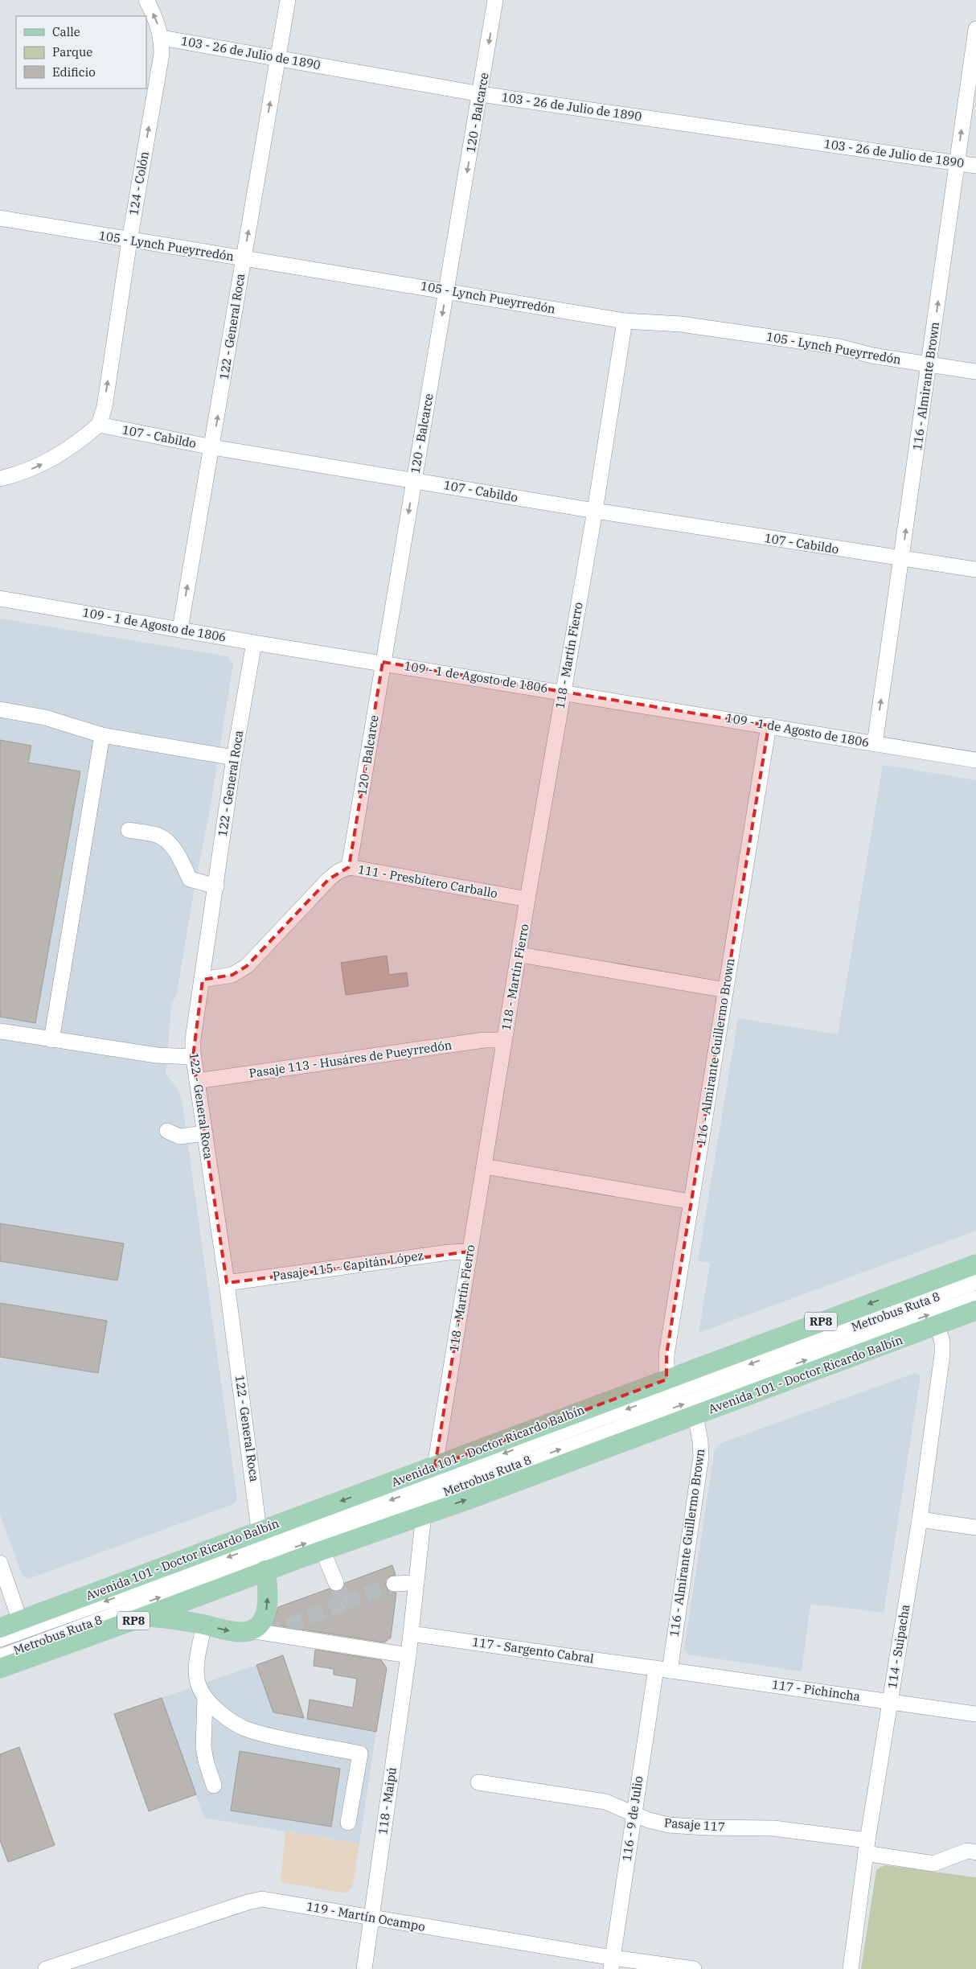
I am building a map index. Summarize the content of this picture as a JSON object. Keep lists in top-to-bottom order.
{
  "streets": {
    "main road": ["RP8", "Avenida 101 - Doctor Ricardo Balbín"],
    "street": [
      "103 - 26 de Julio de 1890",
      "120 - Balcarce",
      "124 - Colón",
      "105 - Lynch Pueyrredón",
      "122 - General Roca",
      "116 - Almirante Brown",
      "107 - Cabildo",
      "109 - 1 de Agosto de 1806",
      "118 - Martín Fierro",
      "111 - Presbítero Carballo",
      "116 - Almirante Guillermo Brown",
      "Pasaje 113 - Husáres de Pueyrredón",
      "Pasaje 115 - Capitán López",
      "Metrobus Ruta 8",
      "114 - Suipacha",
      "117 - Sargento Cabral",
      "117 - Pichincha",
      "118 - Maipú",
      "116 - 9 de Julio",
      "Pasaje 117",
      "119 - Martín Ocampo"
    ]
  },
  "crossings": [
    ["103 - 26 de Julio de 1890", "120 - Balcarce"],
    ["103 - 26 de Julio de 1890", "124 - Colón"],
    ["103 - 26 de Julio de 1890", "122 - General Roca"],
    ["103 - 26 de Julio de 1890", "116 - Almirante Brown"],
    ["120 - Balcarce", "105 - Lynch Pueyrredón"],
    ["120 - Balcarce", "107 - Cabildo"],
    ["120 - Balcarce", "109 - 1 de Agosto de 1806"],
    ["120 - Balcarce", "111 - Presbítero Carballo"],
    ["124 - Colón", "105 - Lynch Pueyrredón"],
    ["124 - Colón", "107 - Cabildo"],
    ["105 - Lynch Pueyrredón", "122 - General Roca"],
    ["105 - Lynch Pueyrredón", "116 - Almirante Brown"],
    ["105 - Lynch Pueyrredón", "118 - Martín Fierro"],
    ["122 - General Roca", "107 - Cabildo"],
    ["122 - General Roca", "109 - 1 de Agosto de 1806"],
    ["122 - General Roca", "111 - Presbítero Carballo"],
    ["122 - General Roca", "Pasaje 113 - Husáres de Pueyrredón"],
    ["122 - General Roca", "Pasaje 115 - Capitán López"],
    ["122 - General Roca", "Metrobus Ruta 8"],
    ["122 - General Roca", "Avenida 101 - Doctor Ricardo Balbín"],
    ["116 - Almirante Brown", "107 - Cabildo"],
    ["116 - Almirante Brown", "109 - 1 de Agosto de 1806"],
    ["107 - Cabildo", "118 - Martín Fierro"],
    ["109 - 1 de Agosto de 1806", "118 - Martín Fierro"],
    ["109 - 1 de Agosto de 1806", "116 - Almirante Guillermo Brown"],
    ["118 - Martín Fierro", "111 - Presbítero Carballo"],
    ["118 - Martín Fierro", "Pasaje 113 - Husáres de Pueyrredón"],
    ["118 - Martín Fierro", "Pasaje 115 - Capitán López"],
    ["118 - Martín Fierro", "Metrobus Ruta 8"],
    ["118 - Martín Fierro", "Avenida 101 - Doctor Ricardo Balbín"],
    ["118 - Martín Fierro", "117 - Sargento Cabral"],
    ["118 - Martín Fierro", "118 - Maipú"],
    ["116 - Almirante Guillermo Brown", "Avenida 101 - Doctor Ricardo Balbín"],
    ["116 - Almirante Guillermo Brown", "117 - Sargento Cabral"],
    ["116 - Almirante Guillermo Brown", "117 - Pichincha"],
    ["116 - Almirante Guillermo Brown", "116 - 9 de Julio"],
    ["Metrobus Ruta 8", "Avenida 101 - Doctor Ricardo Balbín"],
    ["Avenida 101 - Doctor Ricardo Balbín", "114 - Suipacha"],
    ["114 - Suipacha", "117 - Pichincha"],
    ["114 - Suipacha", "Pasaje 117"],
    ["117 - Sargento Cabral", "117 - Pichincha"],
    ["117 - Sargento Cabral", "118 - Maipú"],
    ["117 - Sargento Cabral", "116 - 9 de Julio"],
    ["117 - Pichincha", "116 - 9 de Julio"],
    ["118 - Maipú", "119 - Martín Ocampo"],
    ["116 - 9 de Julio", "Pasaje 117"],
    ["116 - 9 de Julio", "119 - Martín Ocampo"]
  ],
  "one_way": [
    "120 - Balcarce",
    "124 - Colón",
    "122 - General Roca",
    "116 - Almirante Brown"
  ],
  "legend": ["Calle", "Parque", "Edificio"]
}
